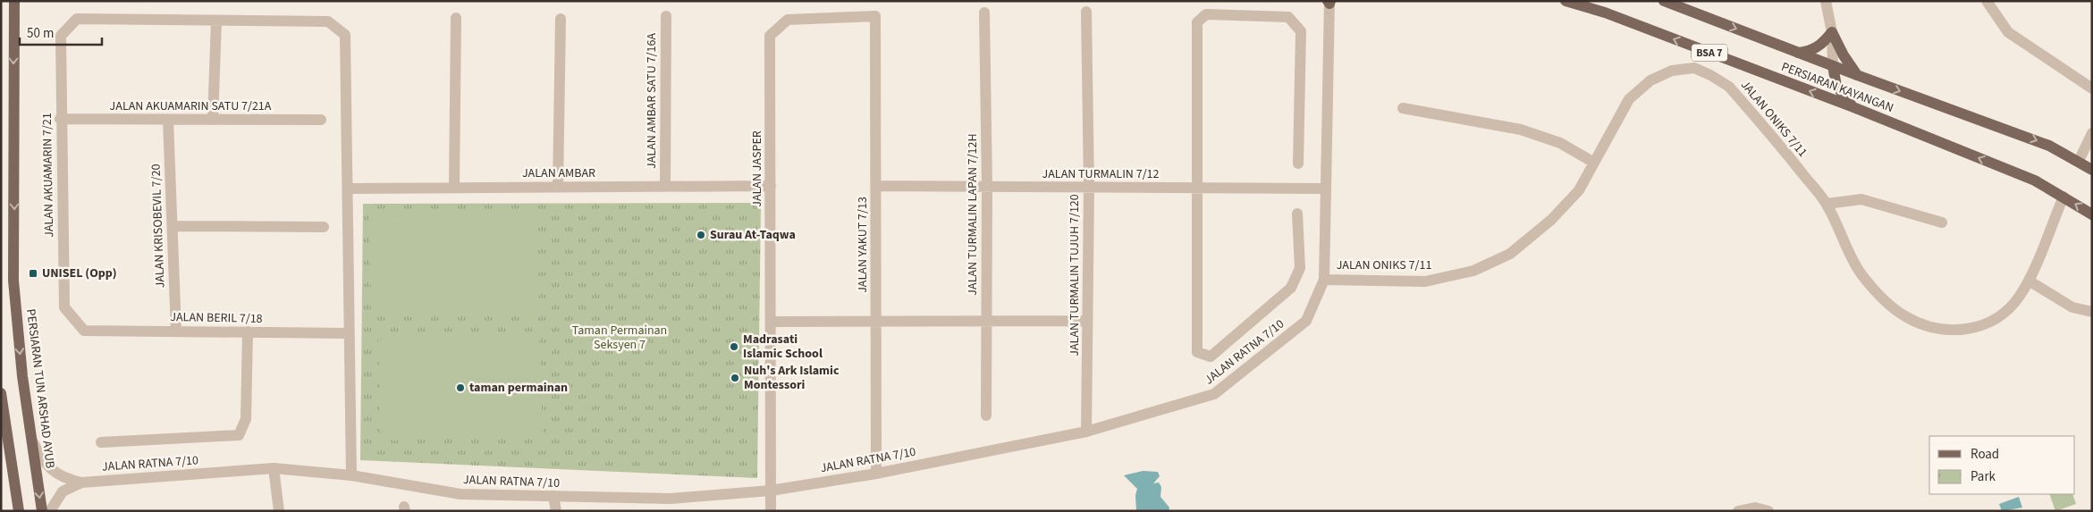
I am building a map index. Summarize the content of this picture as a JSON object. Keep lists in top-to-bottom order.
{
  "streets": {
    "main road": ["BSA 7", "PERSIARAN KAYANGAN", "PERSIARAN TUN ARSHAD AYUB"],
    "street": [
      "JALAN AMBAR SATU 7/16A",
      "JALAN AKUAMARIN SATU 7/21A",
      "JALAN ONIKS 7/11",
      "JALAN JASPER",
      "JALAN AMBAR",
      "JALAN TURMALIN 7/12",
      "JALAN AKUAMARIN 7/21",
      "JALAN TURMALIN LAPAN 7/12H",
      "JALAN KRISOBEVIL 7/20",
      "JALAN YAKUT 7/13",
      "JALAN TURMALIN TUJUH 7/120",
      "JALAN BERIL 7/18",
      "JALAN RATNA 7/10"
    ]
  },
  "crossings": [
    ["PERSIARAN KAYANGAN", "JALAN ONIKS 7/11"],
    ["JALAN AMBAR SATU 7/16A", "JALAN AMBAR"],
    ["JALAN AKUAMARIN SATU 7/21A", "JALAN AKUAMARIN 7/21"],
    ["JALAN AKUAMARIN SATU 7/21A", "JALAN KRISOBEVIL 7/20"],
    ["JALAN ONIKS 7/11", "JALAN RATNA 7/10"],
    ["JALAN JASPER", "JALAN AMBAR"],
    ["JALAN JASPER", "JALAN YAKUT 7/13"],
    ["JALAN JASPER", "JALAN RATNA 7/10"],
    ["JALAN TURMALIN 7/12", "JALAN TURMALIN LAPAN 7/12H"],
    ["JALAN TURMALIN 7/12", "JALAN YAKUT 7/13"],
    ["JALAN TURMALIN 7/12", "JALAN TURMALIN TUJUH 7/120"],
    ["JALAN TURMALIN 7/12", "JALAN RATNA 7/10"],
    ["JALAN AKUAMARIN 7/21", "JALAN BERIL 7/18"],
    ["JALAN KRISOBEVIL 7/20", "JALAN BERIL 7/18"],
    ["JALAN YAKUT 7/13", "JALAN RATNA 7/10"],
    ["JALAN TURMALIN TUJUH 7/120", "JALAN RATNA 7/10"],
    ["JALAN RATNA 7/10", "PERSIARAN TUN ARSHAD AYUB"]
  ],
  "one_way": ["PERSIARAN TUN ARSHAD AYUB"],
  "parks": ["Taman Permainan Seksyen 7"],
  "places": {
    "other": [
      "Surau At-Taqwa",
      "Madrasati Islamic School",
      "Nuh's Ark Islamic Montessori",
      "taman permainan"
    ],
    "transit": ["UNISEL (Opp)"]
  },
  "legend": ["Road", "Park"],
  "scale_bar": "50 m"
}
